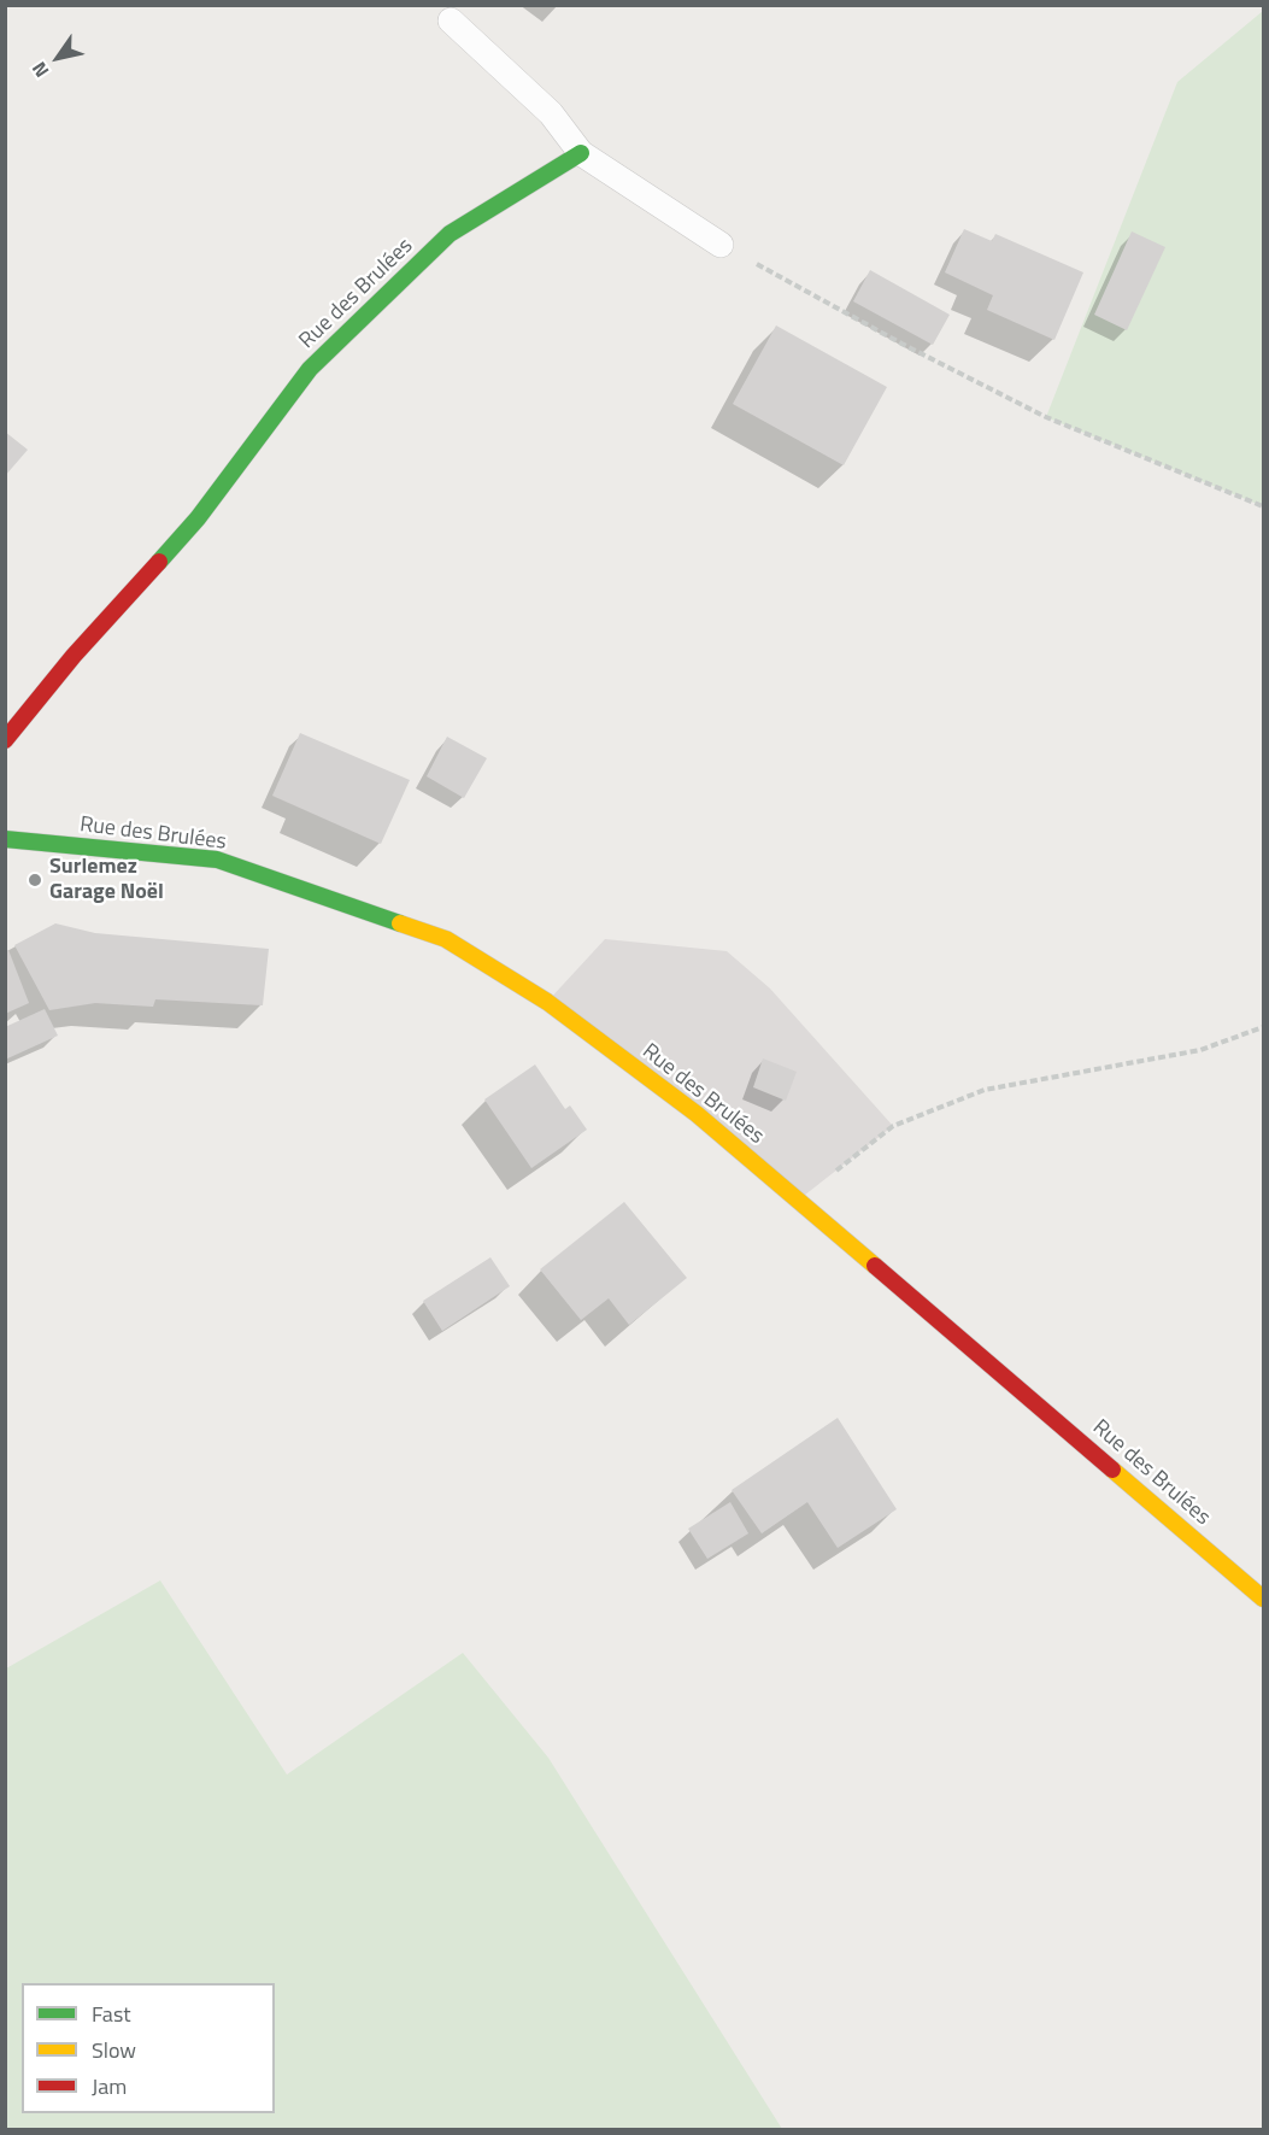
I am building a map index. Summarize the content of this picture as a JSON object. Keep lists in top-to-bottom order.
{
  "streets": {
    "street": ["Rue des Brulées"]
  },
  "places": ["Surlemez Garage Noël"],
  "legend": ["Fast", "Slow", "Jam"],
  "north": "bottom left"
}
